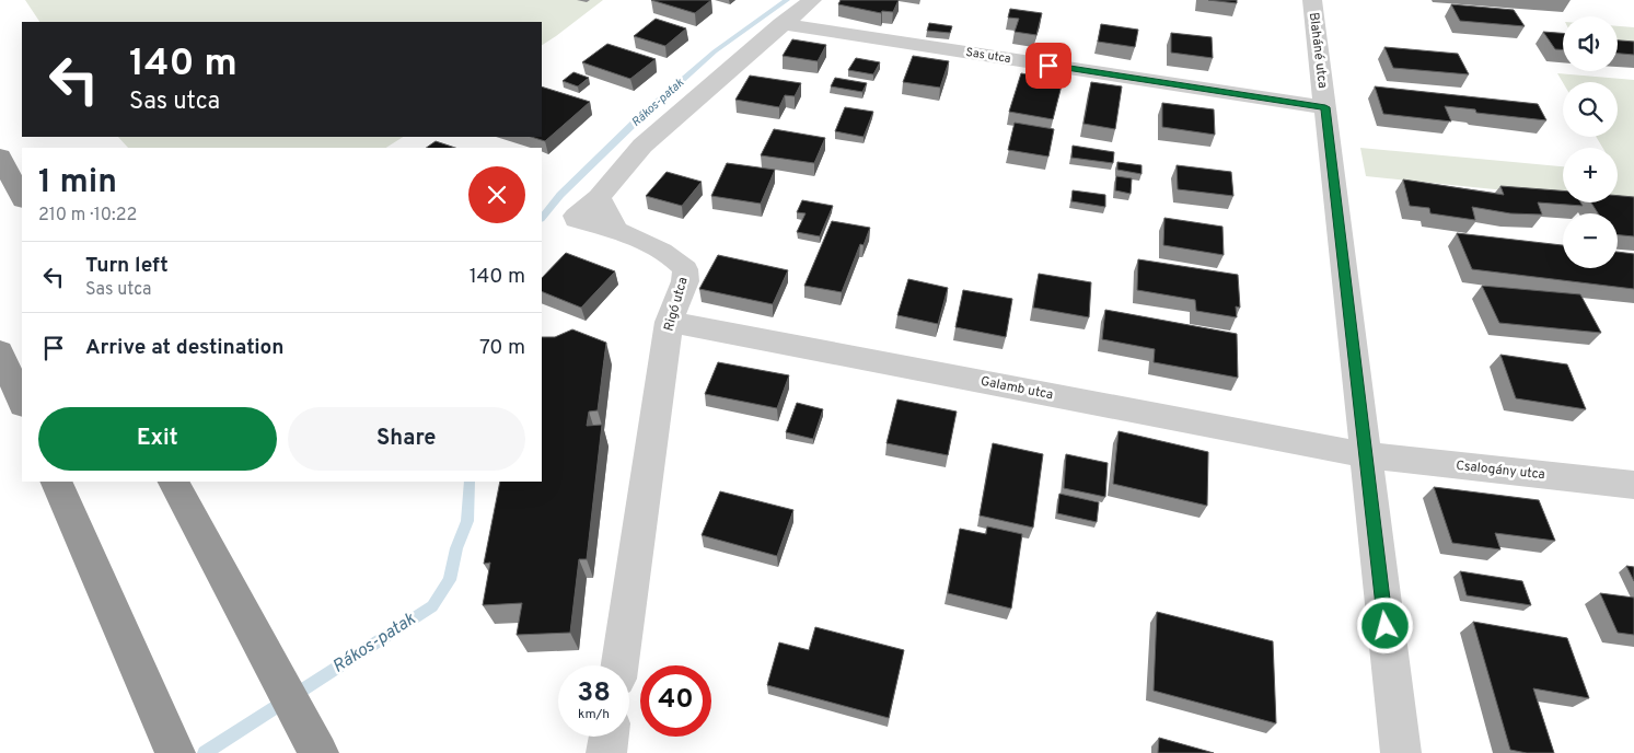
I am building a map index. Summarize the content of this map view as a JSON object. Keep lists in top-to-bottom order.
{
  "streets": {
    "street": [
      "Blaháné utca",
      "Sas utca",
      "Rigó utca",
      "Galamb utca",
      "Csalogány utca"
    ]
  },
  "crossings": [
    ["Blaháné utca", "Sas utca"],
    ["Blaháné utca", "Galamb utca"],
    ["Blaháné utca", "Csalogány utca"],
    ["Sas utca", "Rigó utca"],
    ["Rigó utca", "Galamb utca"],
    ["Galamb utca", "Csalogány utca"]
  ],
  "water": ["Rákos-patak"],
  "page": {
    "map_buttons": ["+", "−"],
    "turn": ["140 m", "Sas utca"],
    "heading": ["1 min", "210 m · 10:22"],
    "list": [
      {
        "name": "Turn left",
        "note": "Sas utca",
        "value": "140 m"
      },
      {
        "name": "Arrive at destination",
        "value": "70 m"
      }
    ],
    "buttons": ["Exit", "Share"],
    "speed": "38 km/h",
    "limit": "40"
  }
}
